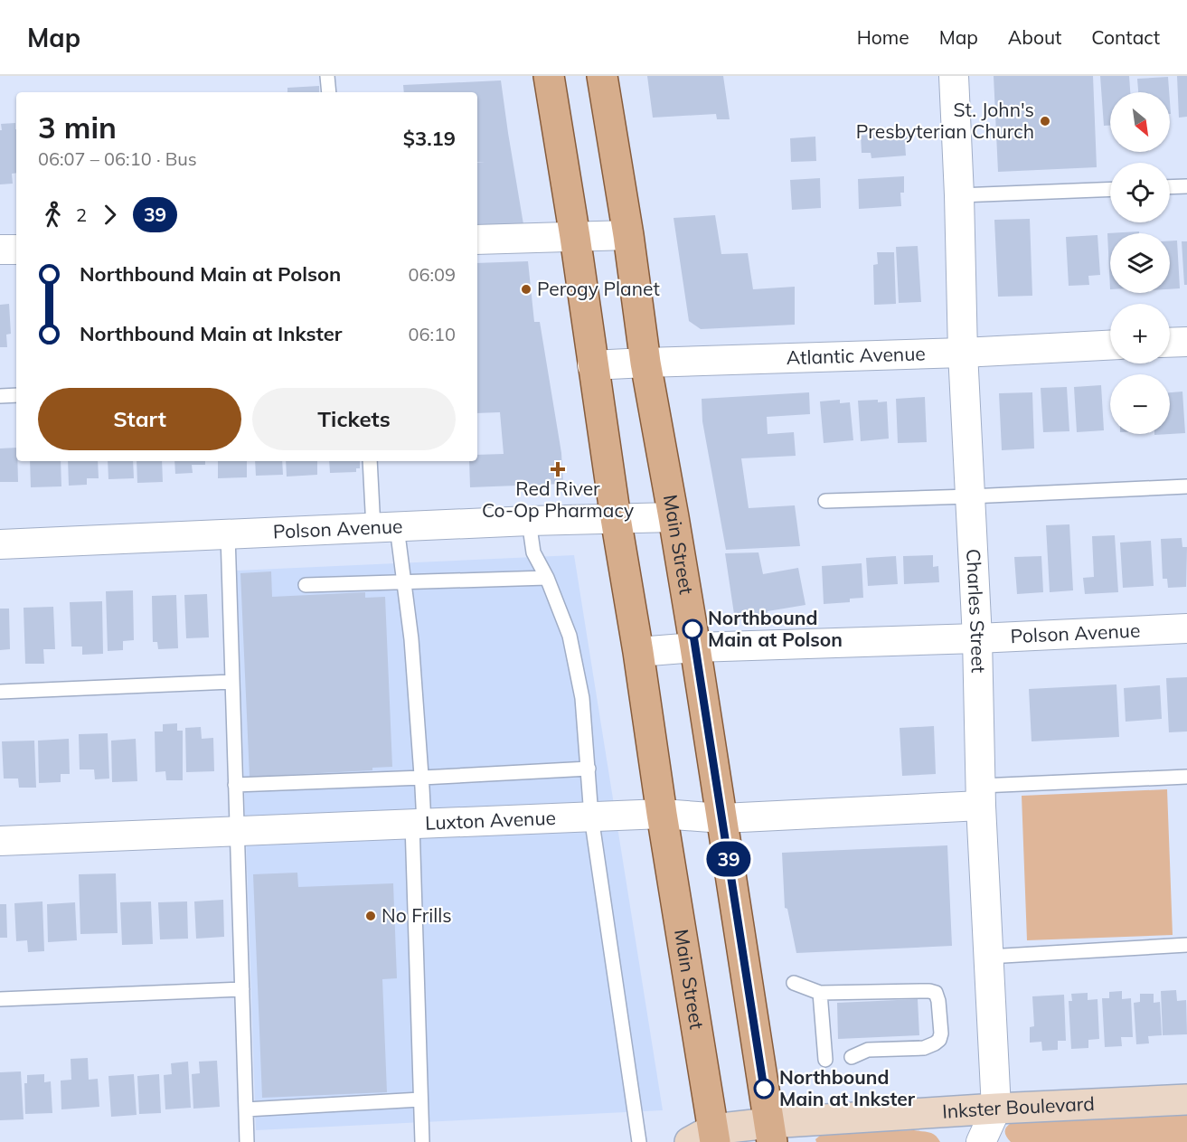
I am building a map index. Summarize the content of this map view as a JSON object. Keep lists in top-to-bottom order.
{
  "streets": {
    "main road": ["Main Street", "Inkster Boulevard"],
    "street": [
      "Atlantic Avenue",
      "Polson Avenue",
      "Charles Street",
      "Luxton Avenue"
    ]
  },
  "crossings": [
    ["Atlantic Avenue", "Main Street"],
    ["Atlantic Avenue", "Charles Street"],
    ["Polson Avenue", "Main Street"],
    ["Polson Avenue", "Charles Street"],
    ["Main Street", "Luxton Avenue"],
    ["Main Street", "Inkster Boulevard"],
    ["Charles Street", "Luxton Avenue"],
    ["Charles Street", "Inkster Boulevard"]
  ],
  "places": {
    "other": [
      "St. John's Presbyterian Church",
      "Perogy Planet",
      "Northbound Main at Polson",
      "No Frills",
      "Northbound Main at Inkster"
    ],
    "health": ["Red River Co-Op Pharmacy"]
  },
  "lines": ["bus line 39"],
  "north": "bottom right",
  "page": {
    "header": "Map",
    "nav": [
      "Home",
      "Map",
      "About",
      "Contact"
    ],
    "on_map": "39",
    "map_buttons": ["+", "−"],
    "heading": ["3 min", "06:07 – 06:10 · Bus", "$3.19"],
    "legs": ["2", "39"],
    "list": [
      {
        "name": "Northbound Main at Polson",
        "value": "06:09"
      },
      {
        "name": "Northbound Main at Inkster",
        "value": "06:10"
      }
    ],
    "buttons": ["Start", "Tickets"]
  }
}
